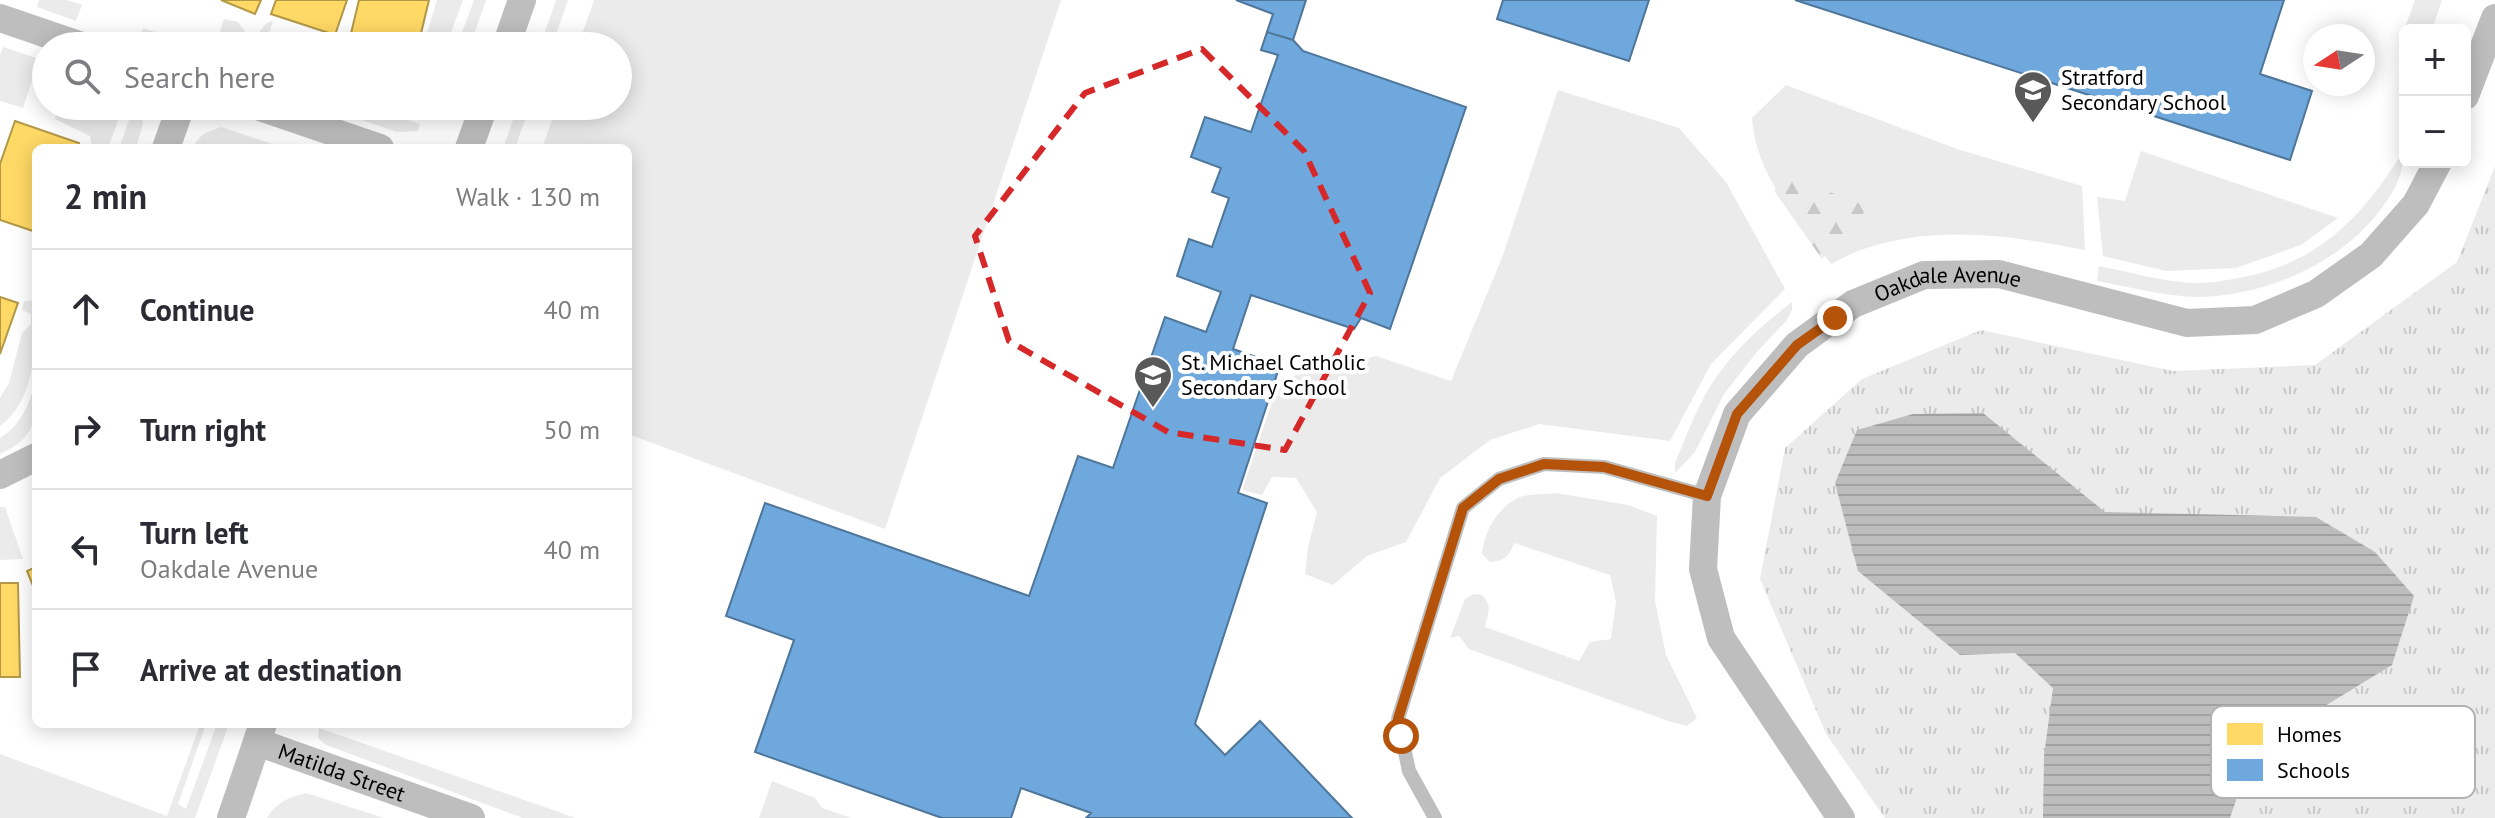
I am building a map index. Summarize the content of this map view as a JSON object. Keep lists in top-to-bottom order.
{
  "streets": {
    "street": ["Oakdale Avenue", "Matilda Street"]
  },
  "places": {
    "school or university": ["Stratford Secondary School", "St. Michael Catholic Secondary School"]
  },
  "legend": ["Homes", "Schools"],
  "north": "left",
  "page": {
    "map_buttons": ["+", "−"],
    "search": "Search here",
    "heading": ["2 min", "Walk · 130 m"],
    "list": [
      ["Continue", "40 m"],
      ["Turn right", "50 m"],
      ["Turn left", "Oakdale Avenue", "40 m"],
      "Arrive at destination"
    ]
  }
}
